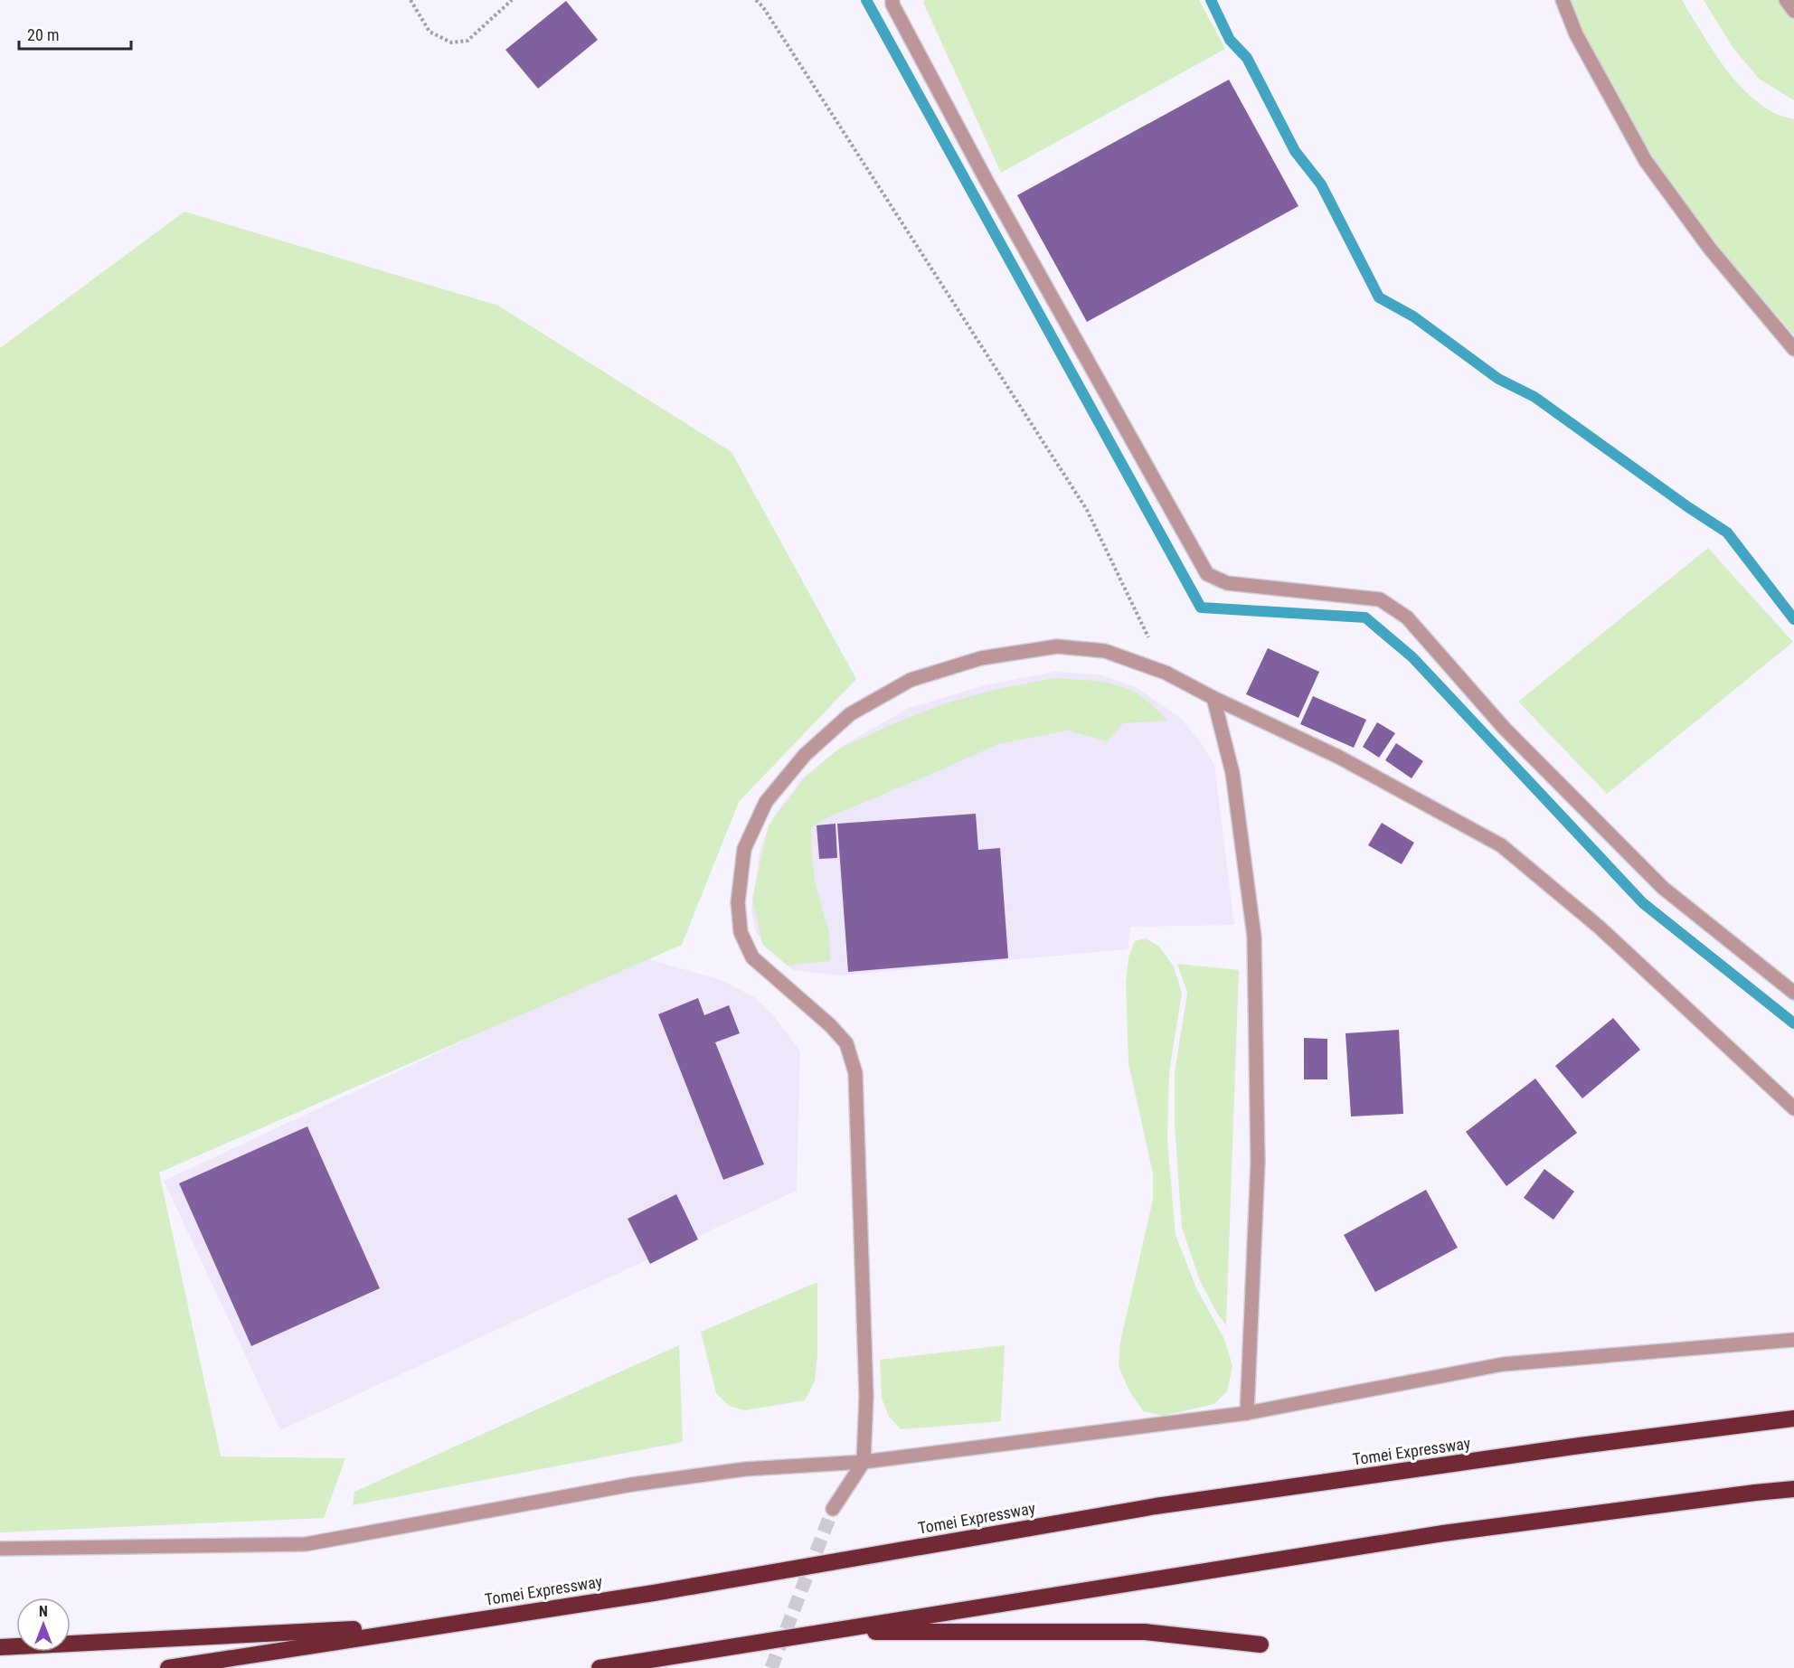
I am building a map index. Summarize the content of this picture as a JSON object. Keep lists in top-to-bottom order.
{
  "streets": {
    "highway": ["Tomei Expressway"]
  },
  "scale_bar": "20 m",
  "north": "top"
}
